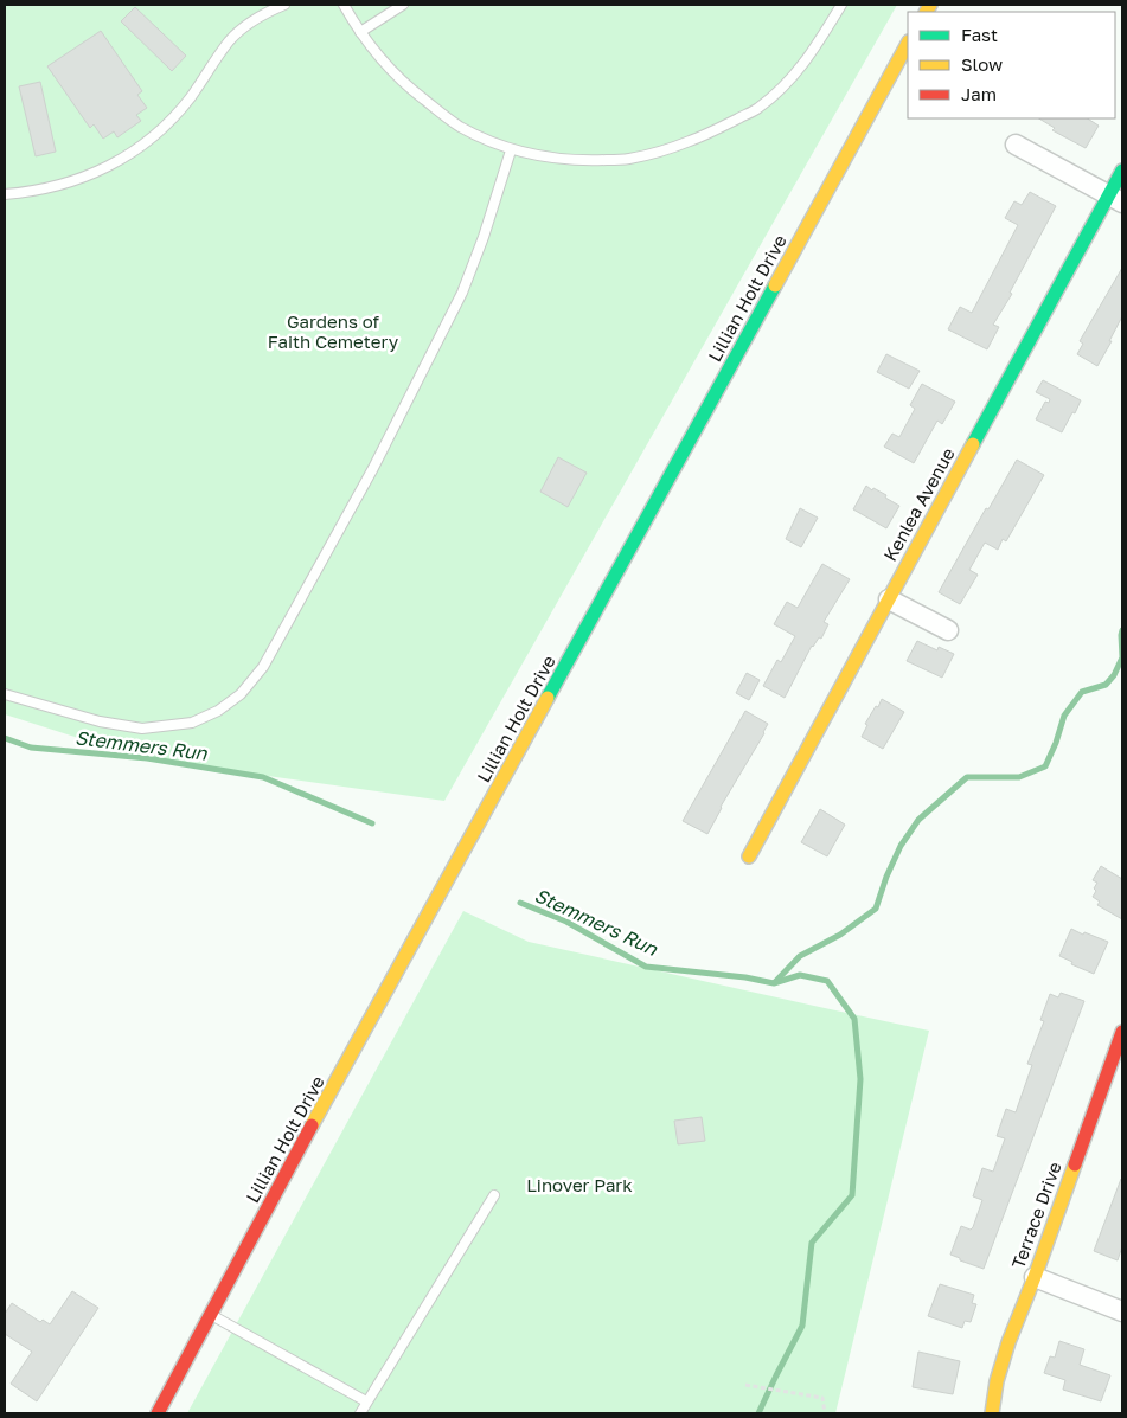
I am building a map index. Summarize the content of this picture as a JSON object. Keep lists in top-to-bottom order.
{
  "streets": {
    "main road": ["Lillian Holt Drive", "Kenlea Avenue", "Terrace Drive"]
  },
  "water": ["Stemmers Run"],
  "parks": ["Gardens of Faith Cemetery", "Linover Park"],
  "legend": ["Fast", "Slow", "Jam"]
}
